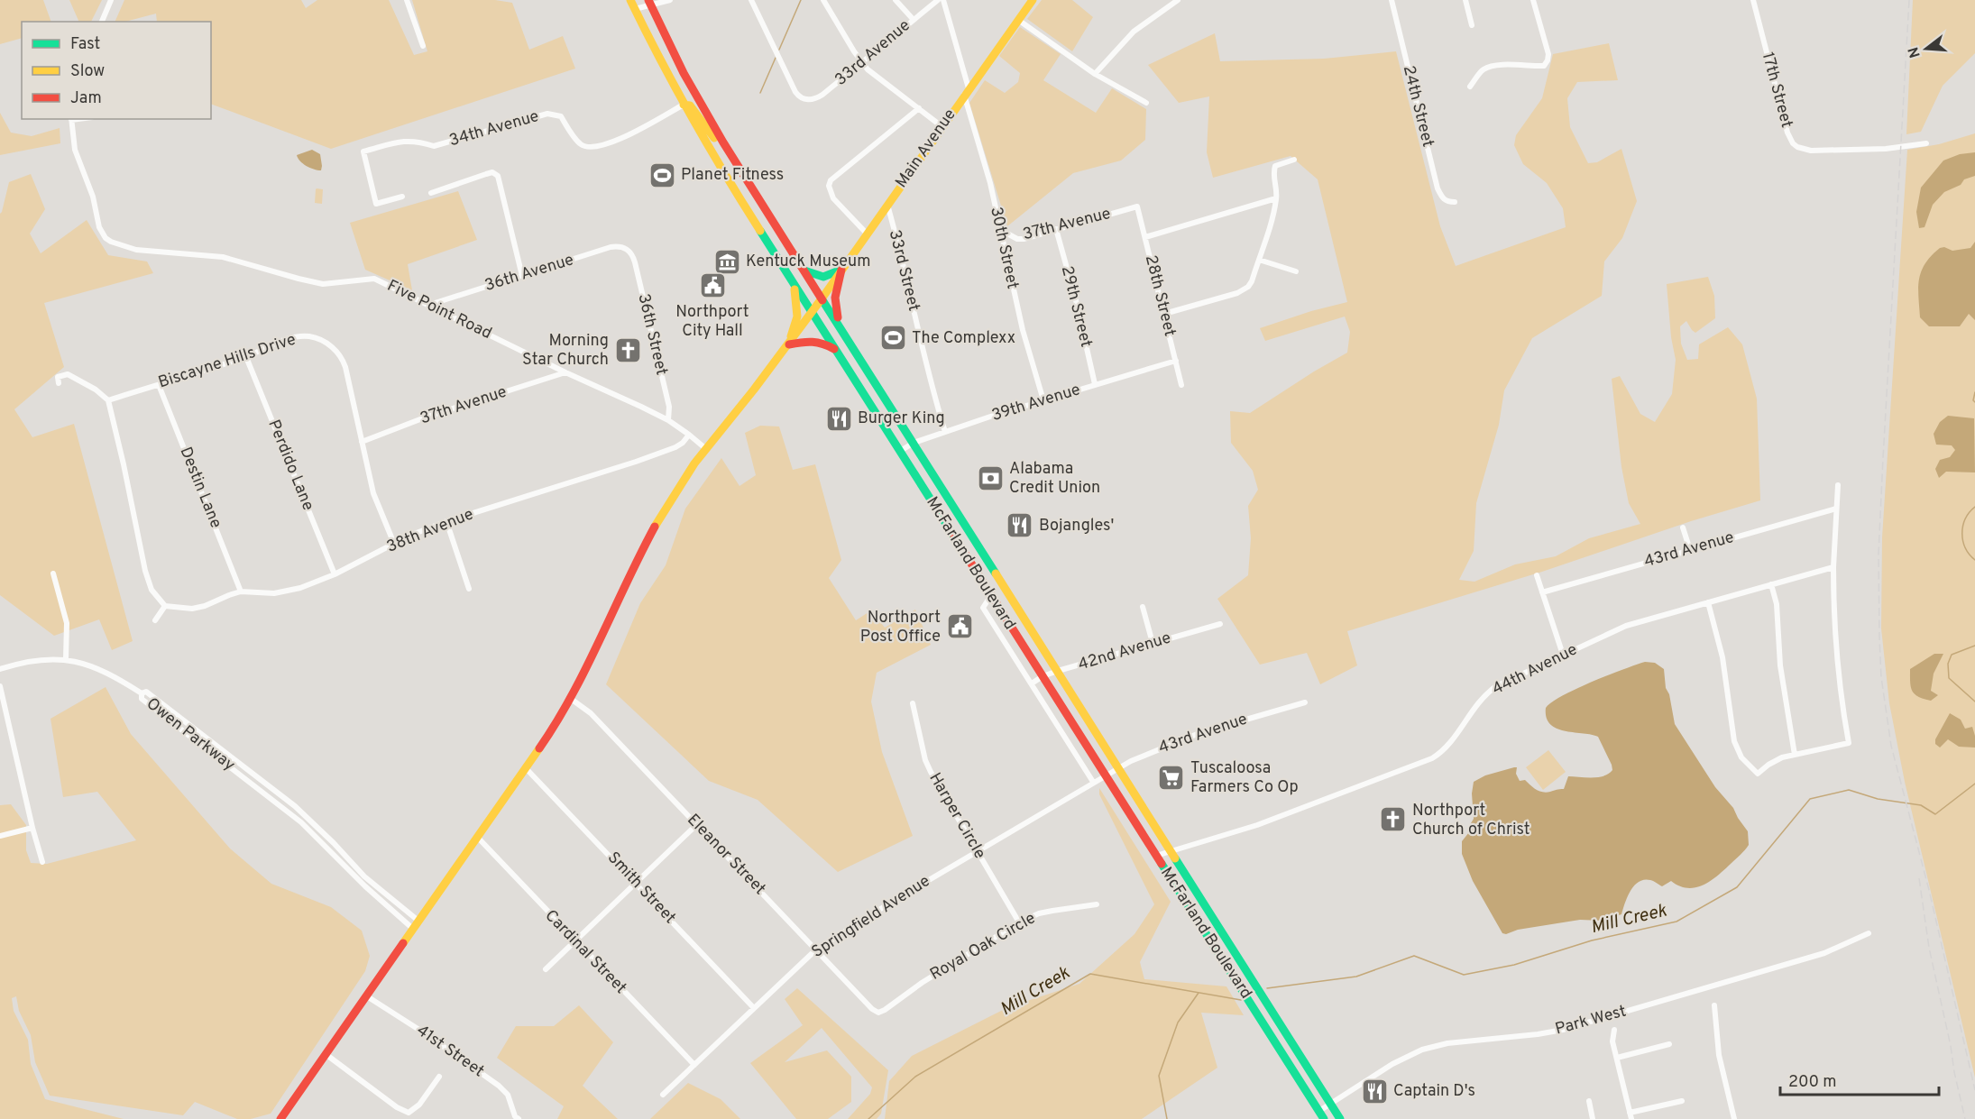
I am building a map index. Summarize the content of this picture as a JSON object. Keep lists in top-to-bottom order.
{
  "streets": {
    "main road": ["Main Avenue", "McFarland Boulevard"],
    "street": [
      "33rd Avenue",
      "17th Street",
      "24th Street",
      "34th Avenue",
      "37th Avenue",
      "30th Street",
      "33rd Street",
      "36th Avenue",
      "28th Street",
      "29th Street",
      "Five Point Road",
      "36th Street",
      "Biscayne Hills Drive",
      "39th Avenue",
      "Perdido Lane",
      "Destin Lane",
      "38th Avenue",
      "43rd Avenue",
      "42nd Avenue",
      "44th Avenue",
      "Owen Parkway",
      "Harper Circle",
      "Eleanor Street",
      "Smith Street",
      "Springfield Avenue",
      "Royal Oak Circle",
      "Cardinal Street",
      "Park West",
      "41st Street"
    ]
  },
  "crossings": [
    ["34th Avenue", "McFarland Boulevard"],
    ["Main Avenue", "30th Street"],
    ["Main Avenue", "33rd Street"],
    ["Main Avenue", "McFarland Boulevard"],
    ["Main Avenue", "Owen Parkway"],
    ["Main Avenue", "Eleanor Street"],
    ["Main Avenue", "Smith Street"],
    ["Main Avenue", "Cardinal Street"],
    ["Main Avenue", "41st Street"],
    ["37th Avenue", "30th Street"],
    ["37th Avenue", "28th Street"],
    ["37th Avenue", "29th Street"],
    ["37th Avenue", "Five Point Road"],
    ["37th Avenue", "Biscayne Hills Drive"],
    ["30th Street", "39th Avenue"],
    ["33rd Street", "39th Avenue"],
    ["36th Avenue", "Five Point Road"],
    ["36th Avenue", "36th Street"],
    ["28th Street", "39th Avenue"],
    ["29th Street", "39th Avenue"],
    ["Five Point Road", "36th Street"],
    ["Five Point Road", "38th Avenue"],
    ["Biscayne Hills Drive", "Perdido Lane"],
    ["Biscayne Hills Drive", "Destin Lane"],
    ["Biscayne Hills Drive", "38th Avenue"],
    ["39th Avenue", "McFarland Boulevard"],
    ["Perdido Lane", "38th Avenue"],
    ["Destin Lane", "38th Avenue"],
    ["43rd Avenue", "McFarland Boulevard"],
    ["43rd Avenue", "Springfield Avenue"],
    ["McFarland Boulevard", "42nd Avenue"],
    ["McFarland Boulevard", "44th Avenue"],
    ["McFarland Boulevard", "Springfield Avenue"],
    ["McFarland Boulevard", "Park West"],
    ["Harper Circle", "Springfield Avenue"],
    ["Harper Circle", "Royal Oak Circle"],
    ["Eleanor Street", "Springfield Avenue"],
    ["Eleanor Street", "Royal Oak Circle"],
    ["Smith Street", "Springfield Avenue"],
    ["Springfield Avenue", "Cardinal Street"]
  ],
  "water": ["Mill Creek"],
  "places": {
    "sports": ["Planet Fitness", "The Complexx"],
    "museum": ["Kentuck Museum"],
    "public building": ["Northport City Hall", "Northport Post Office"],
    "church": ["Morning Star Church", "Northport Church of Christ"],
    "restaurant": ["Burger King", "Bojangles'", "Captain D's"],
    "bank": ["Alabama Credit Union"],
    "supermarket": ["Tuscaloosa Farmers Co Op"]
  },
  "legend": ["Fast", "Slow", "Jam"],
  "scale_bar": "200 m",
  "north": "left"
}
